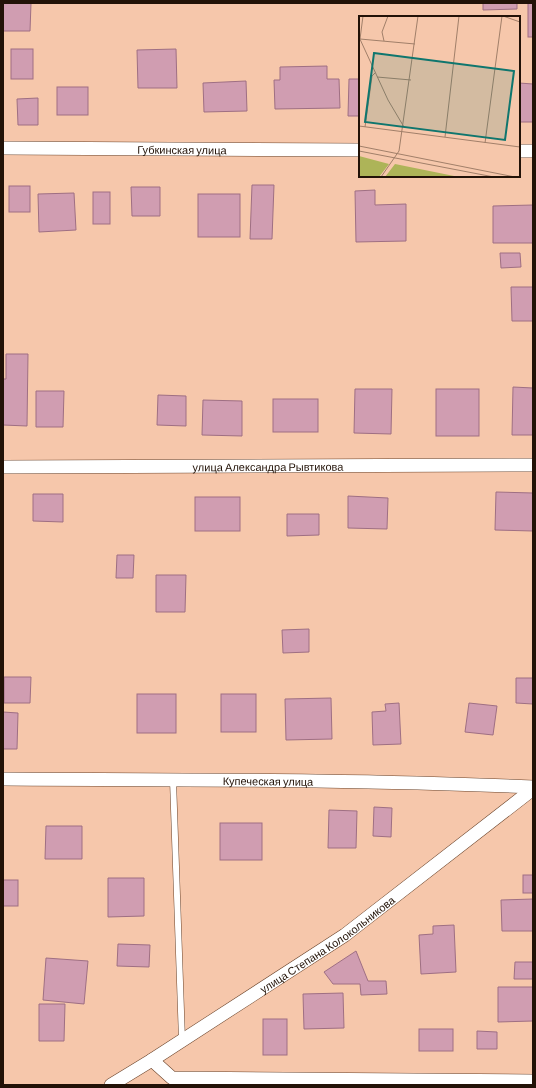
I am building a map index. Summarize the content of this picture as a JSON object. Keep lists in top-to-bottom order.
{
  "streets": {
    "street": [
      "Губкинская улица",
      "улица Александра Рывтикова",
      "Купеческая улица",
      "улица Степана Колокольникова"
    ]
  },
  "crossings": [
    ["Купеческая улица", "улица Степана Колокольникова"]
  ]
}
